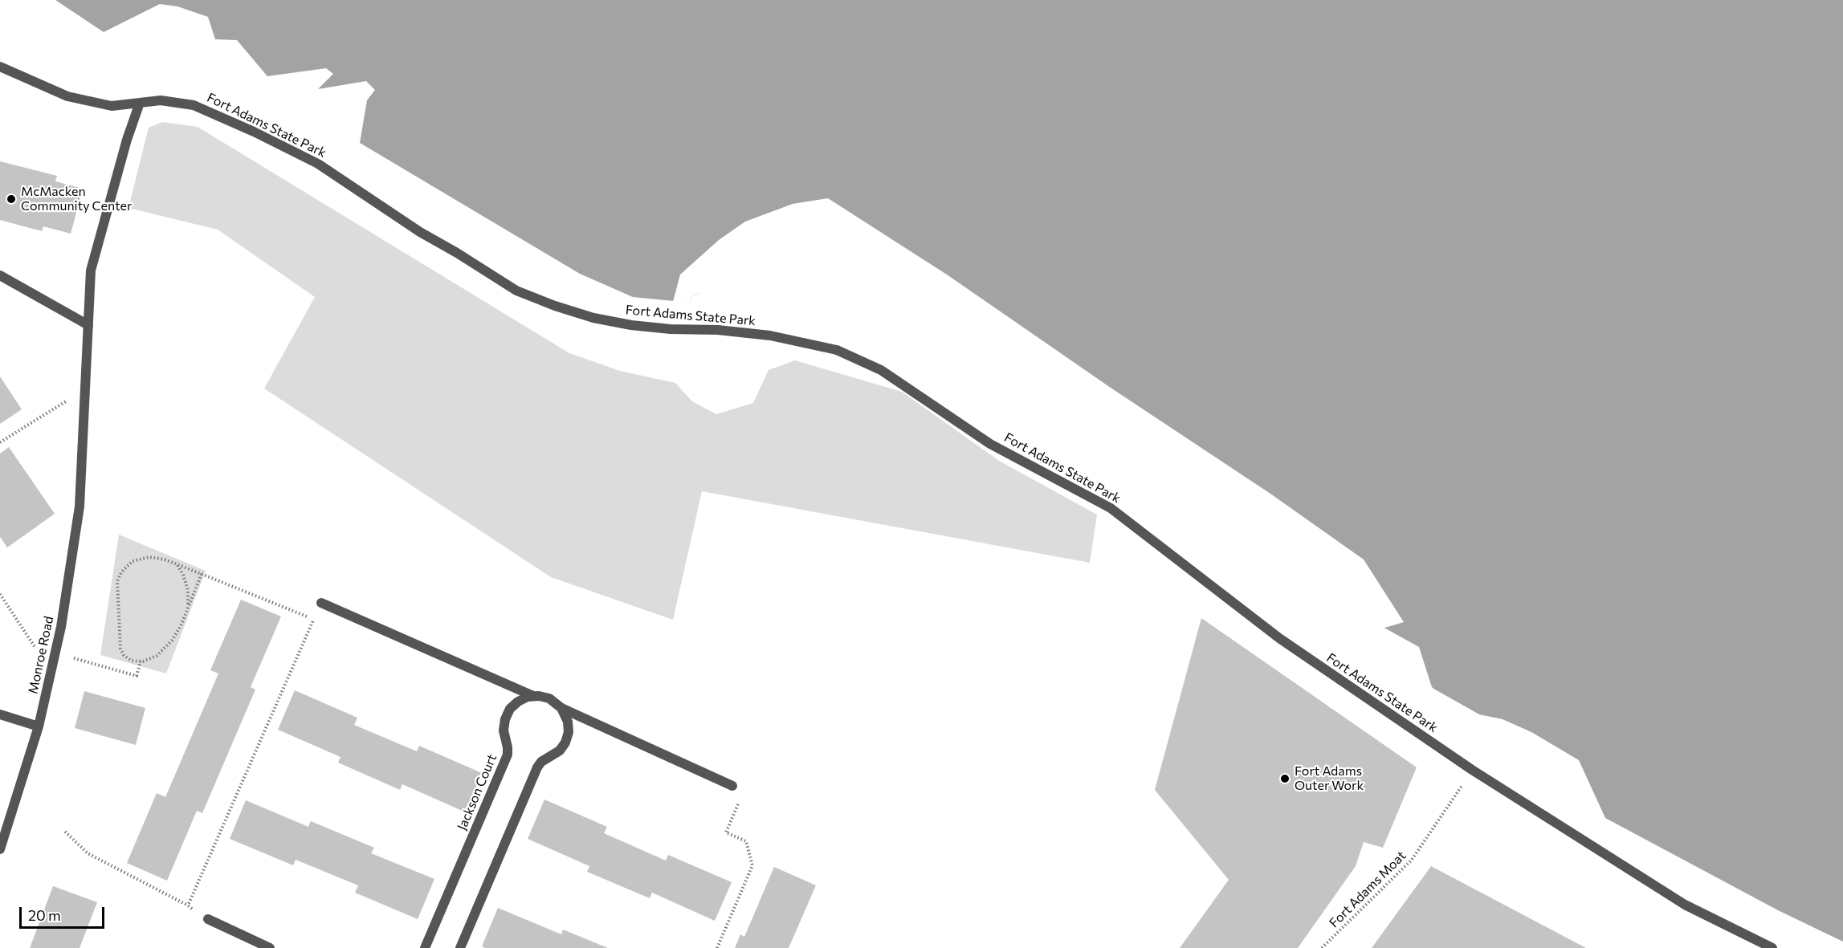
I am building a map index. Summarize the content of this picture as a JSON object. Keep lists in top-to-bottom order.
{
  "streets": {
    "street": ["Fort Adams State Park", "Monroe Road", "Jackson Court"],
    "path": ["Fort Adams Moat"]
  },
  "crossings": [
    ["Fort Adams State Park", "Fort Adams Moat"]
  ],
  "places": ["McMacken Community Center", "Fort Adams Outer Work"],
  "scale_bar": "20 m"
}
